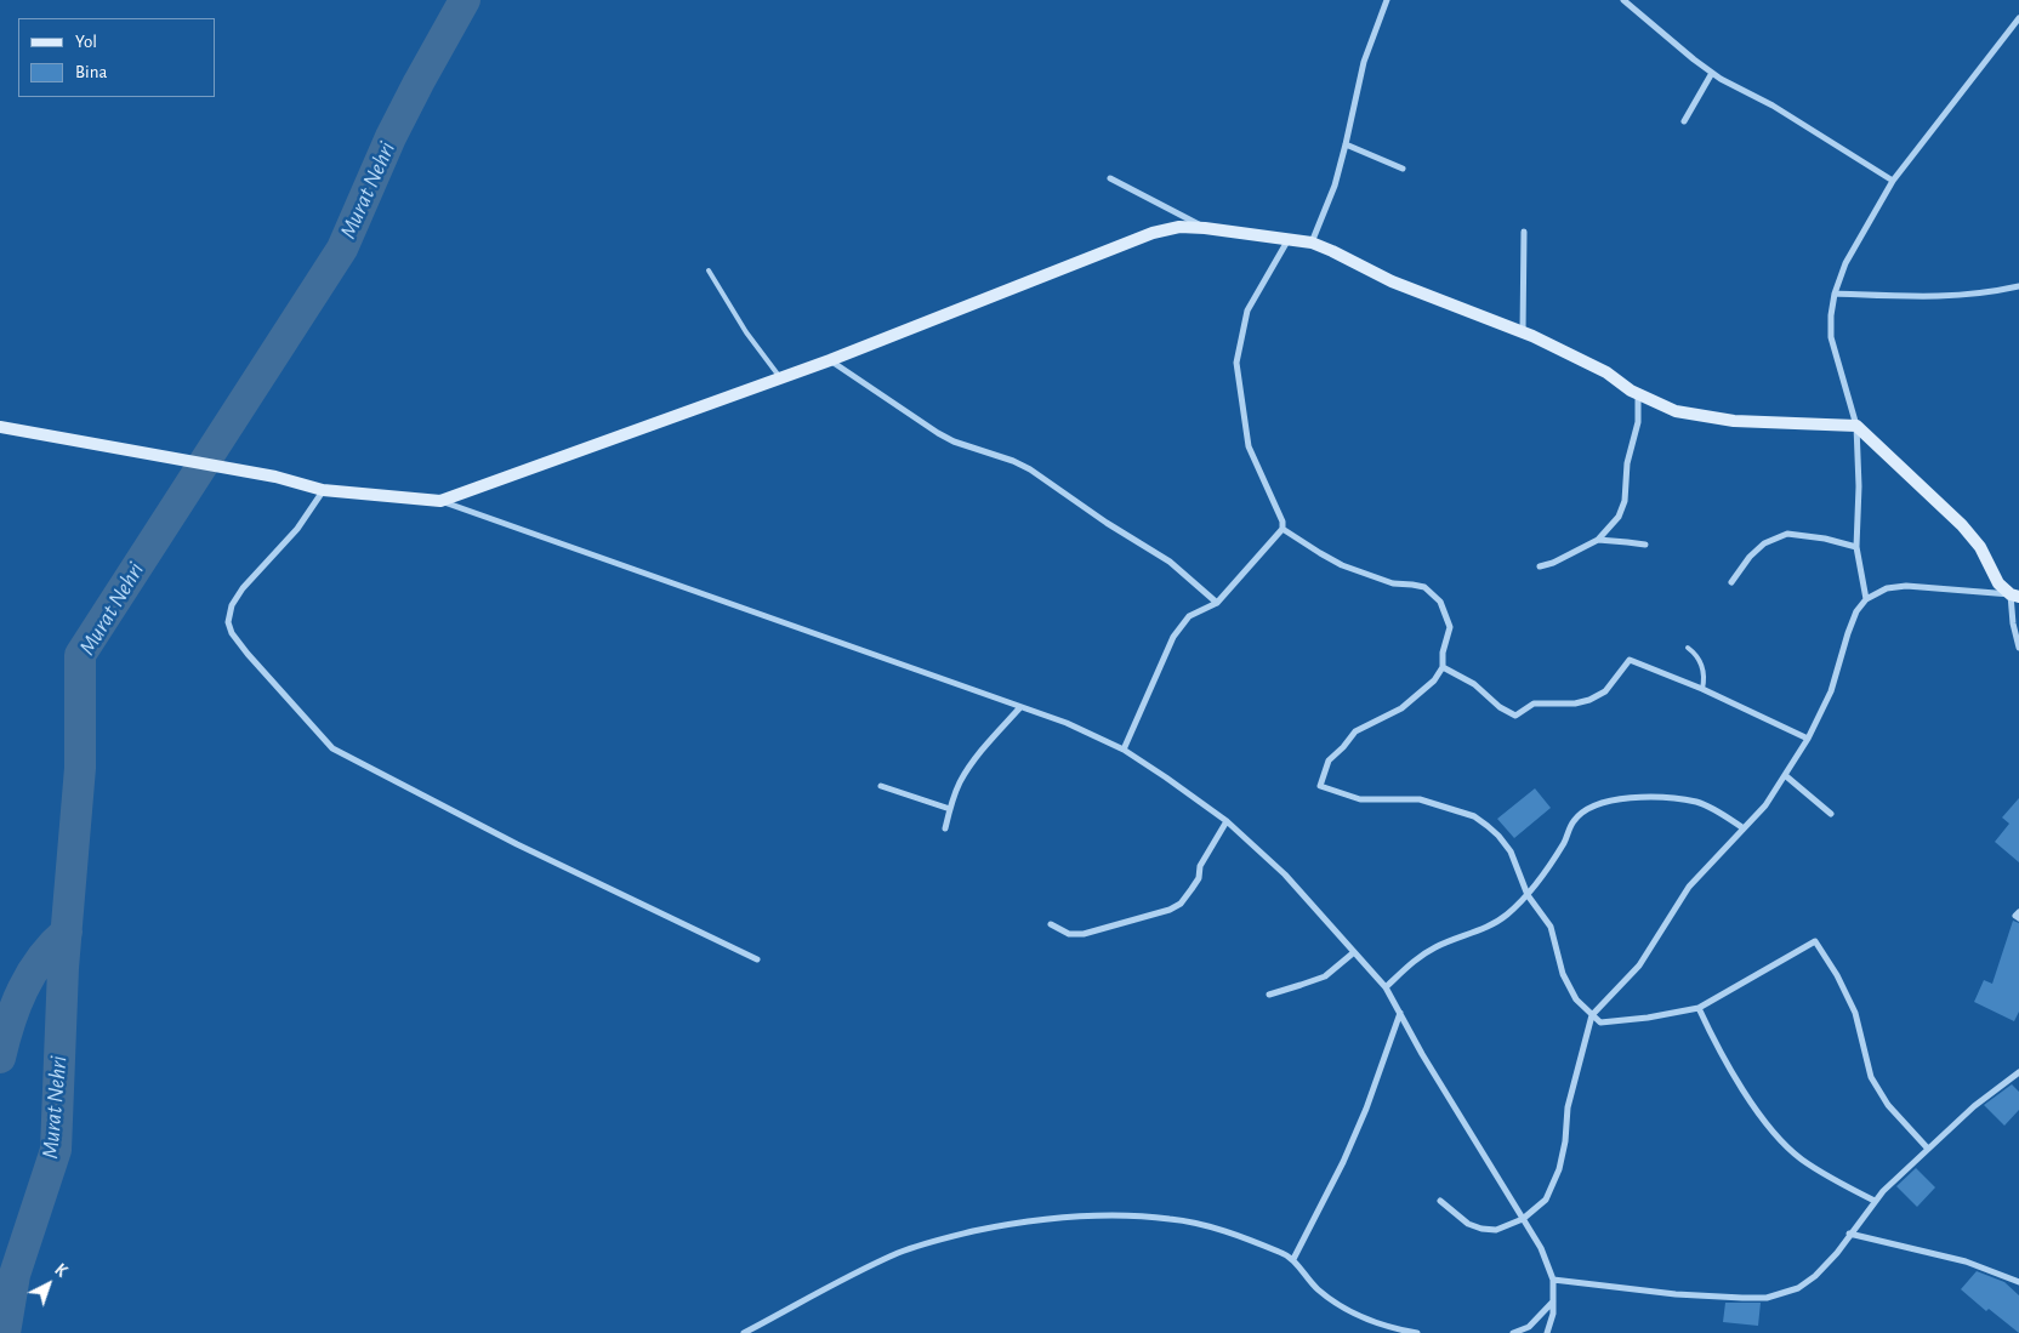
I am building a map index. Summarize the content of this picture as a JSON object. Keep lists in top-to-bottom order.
{
  "water": ["Murat Nehri"],
  "legend": ["Yol", "Bina"],
  "north": "top right"
}
